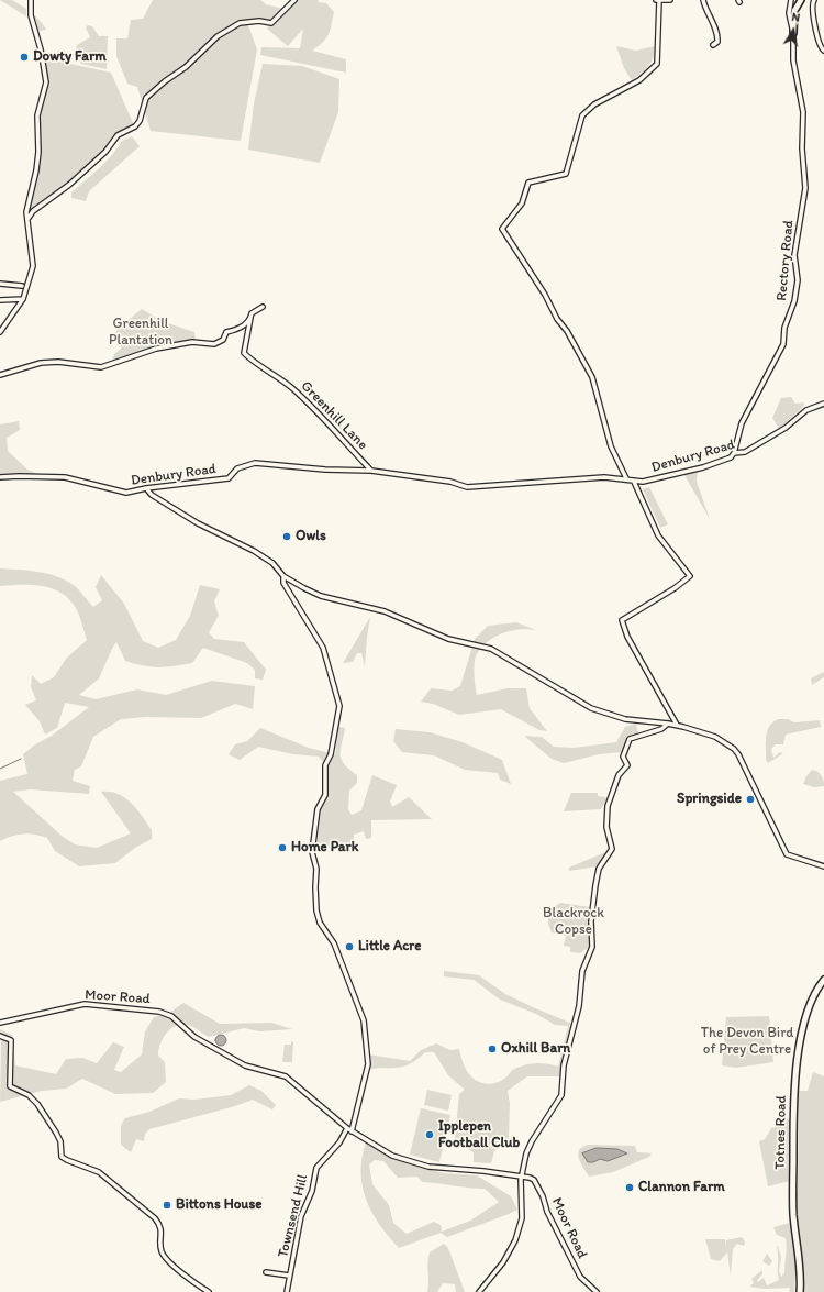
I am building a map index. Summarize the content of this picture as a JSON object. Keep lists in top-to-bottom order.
{
  "streets": {
    "main road": ["Totnes Road"],
    "street": [
      "Rectory Road",
      "Greenhill Lane",
      "Denbury Road",
      "Moor Road",
      "Townsend Hill"
    ]
  },
  "crossings": [
    ["Rectory Road", "Denbury Road"],
    ["Greenhill Lane", "Denbury Road"],
    ["Moor Road", "Townsend Hill"]
  ],
  "parks": ["Greenhill Plantation", "Blackrock Copse", "The Devon Bird of Prey Centre"],
  "places": [
    "Dowty Farm",
    "Owls",
    "Springside",
    "Home Park",
    "Little Acre",
    "Oxhill Barn",
    "Ipplepen Football Club",
    "Clannon Farm",
    "Bittons House"
  ],
  "north": "top"
}
